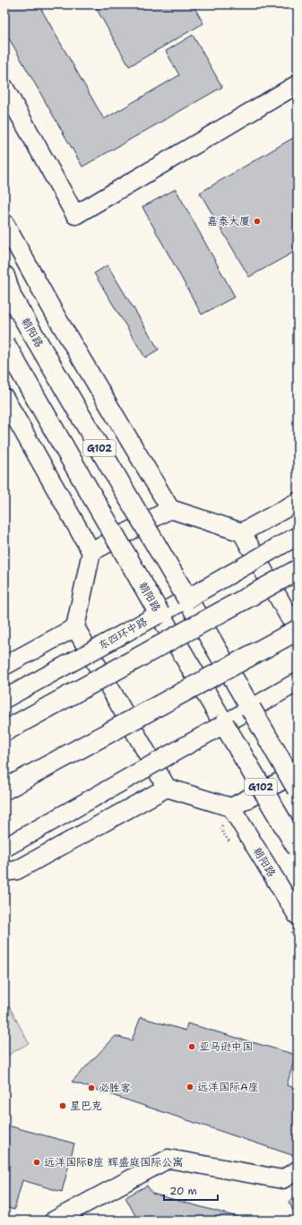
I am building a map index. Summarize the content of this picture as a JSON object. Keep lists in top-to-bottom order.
{
  "streets": {
    "highway": ["朝阳路", "G102"],
    "street": ["东四环中路"]
  },
  "crossings": [
    ["朝阳路", "东四环中路"]
  ],
  "places": [
    "嘉泰大厦",
    "亚马逊中国",
    "远洋国际A座",
    "必胜客",
    "星巴克",
    "远洋国际B座 辉盛庭国际公寓"
  ],
  "scale_bar": "20 m"
}
